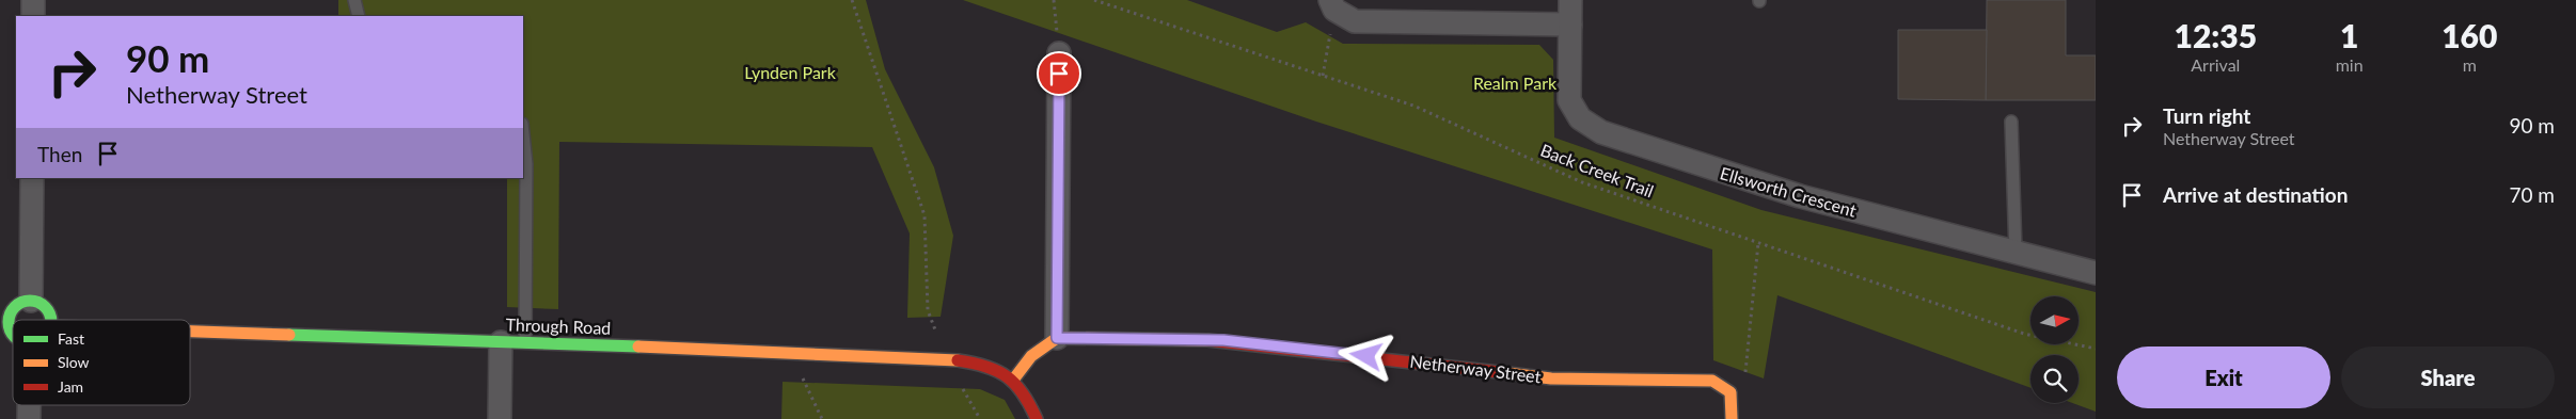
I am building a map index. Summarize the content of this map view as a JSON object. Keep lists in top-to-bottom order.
{
  "streets": {
    "street": ["Ellsworth Crescent", "Through Road", "Netherway Street"],
    "path": ["Back Creek Trail"]
  },
  "parks": ["Lynden Park", "Realm Park"],
  "legend": ["Fast", "Slow", "Jam"],
  "north": "right",
  "page": {
    "eta": [
      "12:35",
      "Arrival",
      "1",
      "min",
      "160",
      "m"
    ],
    "turn": ["90 m", "Netherway Street"],
    "list": [
      {
        "name": "Turn right",
        "note": "Netherway Street",
        "value": "90 m"
      },
      {
        "name": "Arrive at destination",
        "value": "70 m"
      }
    ],
    "then": "Then",
    "buttons": ["Exit", "Share"]
  }
}
